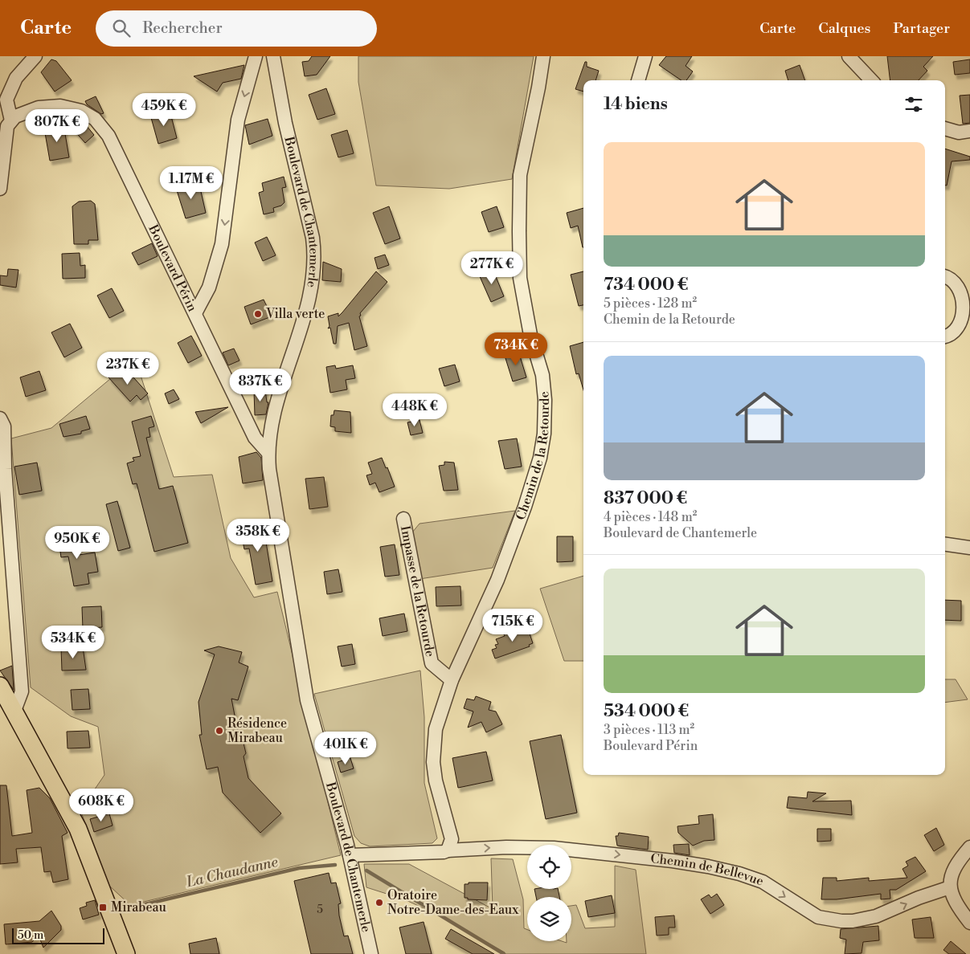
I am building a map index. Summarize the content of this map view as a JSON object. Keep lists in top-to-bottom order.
{
  "streets": {
    "street": [
      "Boulevard de Chantemerle",
      "Boulevard Périn",
      "Chemin de la Retourde",
      "Impasse de la Retourde",
      "Chemin de Bellevue"
    ]
  },
  "crossings": [
    ["Boulevard de Chantemerle", "Boulevard Périn"],
    ["Boulevard de Chantemerle", "Chemin de Bellevue"],
    ["Chemin de la Retourde", "Impasse de la Retourde"],
    ["Chemin de la Retourde", "Chemin de Bellevue"]
  ],
  "one_way": ["Chemin de Bellevue"],
  "water": ["La Chaudanne"],
  "places": {
    "other": ["Villa verte", "Résidence Mirabeau", "Oratoire Notre-Dame-des-Eaux"],
    "transit": ["Mirabeau"]
  },
  "house_numbers": ["5"],
  "scale_bar": "50 m",
  "page": {
    "header": "Carte",
    "search": "Rechercher",
    "nav": ["Carte", "Calques", "Partager"],
    "heading": "14 biens",
    "price": [
      "459K €",
      "807K €",
      "1.17M €",
      "277K €",
      "734K €",
      "237K €",
      "837K €",
      "448K €",
      "358K €",
      "950K €",
      "715K €",
      "534K €",
      "401K €",
      "608K €"
    ],
    "list": [
      {
        "name": "734 000 €",
        "note": "5 pièces · 128 m² · Chemin de la Retourde"
      },
      {
        "name": "837 000 €",
        "note": "4 pièces · 148 m² · Boulevard de Chantemerle"
      },
      {
        "name": "534 000 €",
        "note": "3 pièces · 113 m² · Boulevard Périn"
      }
    ],
    "scale": "50 m"
  }
}
